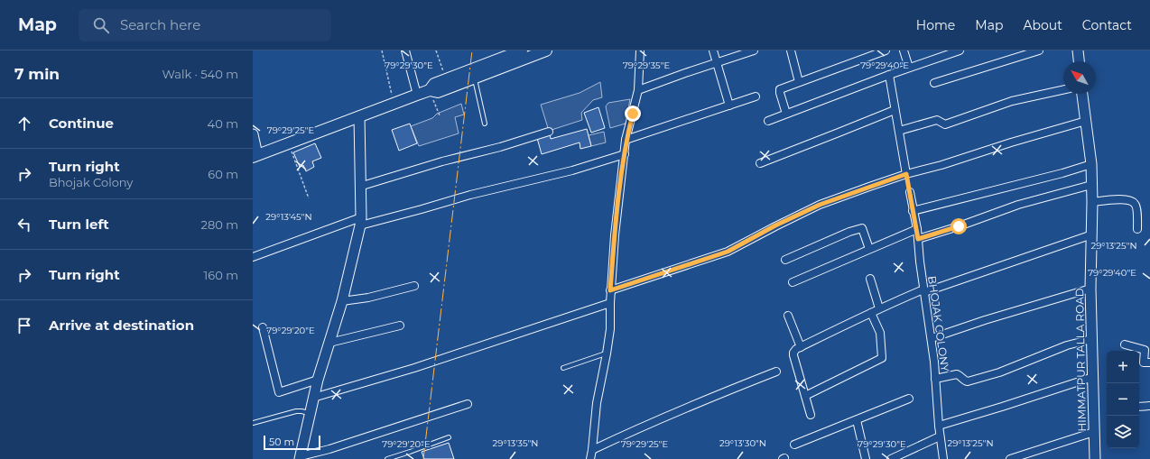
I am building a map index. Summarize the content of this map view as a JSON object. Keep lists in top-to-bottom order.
{
  "streets": {
    "street": ["BHOJAK COLONY", "HIMMATPUR TALLA ROAD"]
  },
  "scale_bar": "50 m",
  "north": "top left",
  "page": {
    "header": "Map",
    "search": "Search here",
    "nav": [
      "Home",
      "Map",
      "About",
      "Contact"
    ],
    "heading": ["7 min", "Walk · 540 m"],
    "list": [
      ["Continue", "40 m"],
      ["Turn right", "Bhojak Colony", "60 m"],
      ["Turn left", "280 m"],
      ["Turn right", "160 m"],
      "Arrive at destination"
    ],
    "map_buttons": ["+", "−"],
    "scale": "50 m"
  },
  "coordinates": [
    "79°29'30\"E",
    "79°29'35\"E",
    "79°29'40\"E",
    "79°29'25\"E",
    "29°13'45\"N",
    "29°13'25\"N",
    "79°29'20\"E",
    "29°13'35\"N",
    "29°13'30\"N"
  ]
}
